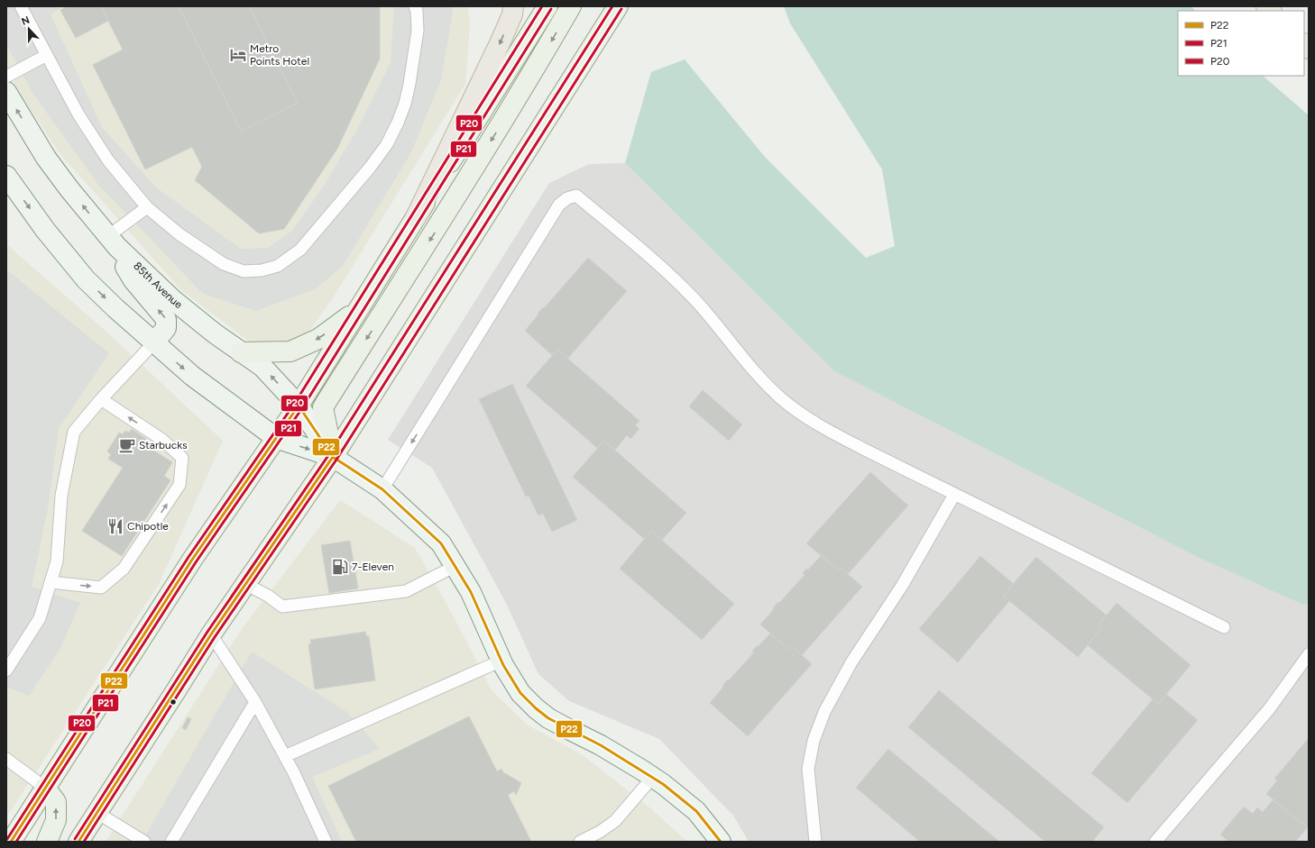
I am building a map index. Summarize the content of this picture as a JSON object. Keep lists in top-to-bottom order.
{
  "streets": {
    "street": ["85th Avenue"]
  },
  "places": {
    "hotel": ["Metro Points Hotel"],
    "cafe": ["Starbucks"],
    "restaurant": ["Chipotle"],
    "fuel station": ["7-Eleven"]
  },
  "lines": ["transit line P20", "transit line P21", "transit line P22"],
  "legend": ["P22", "P21", "P20"],
  "north": "top"
}
